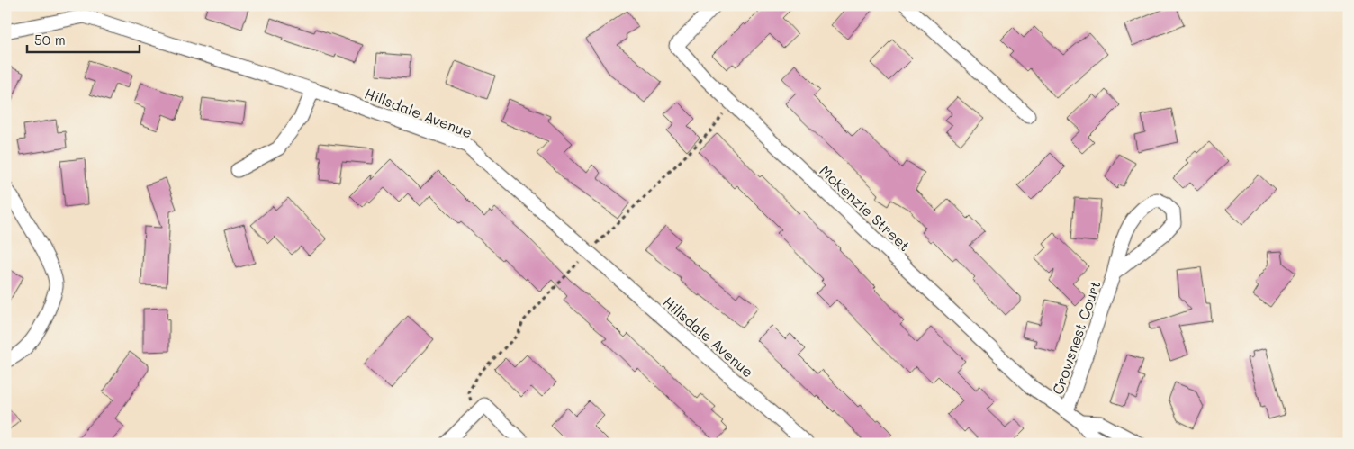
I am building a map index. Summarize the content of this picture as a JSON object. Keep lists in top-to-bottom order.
{
  "streets": {
    "street": ["Hillsdale Avenue", "McKenzie Street", "Crowsnest Court"]
  },
  "crossings": [
    ["McKenzie Street", "Crowsnest Court"]
  ],
  "scale_bar": "50 m"
}
